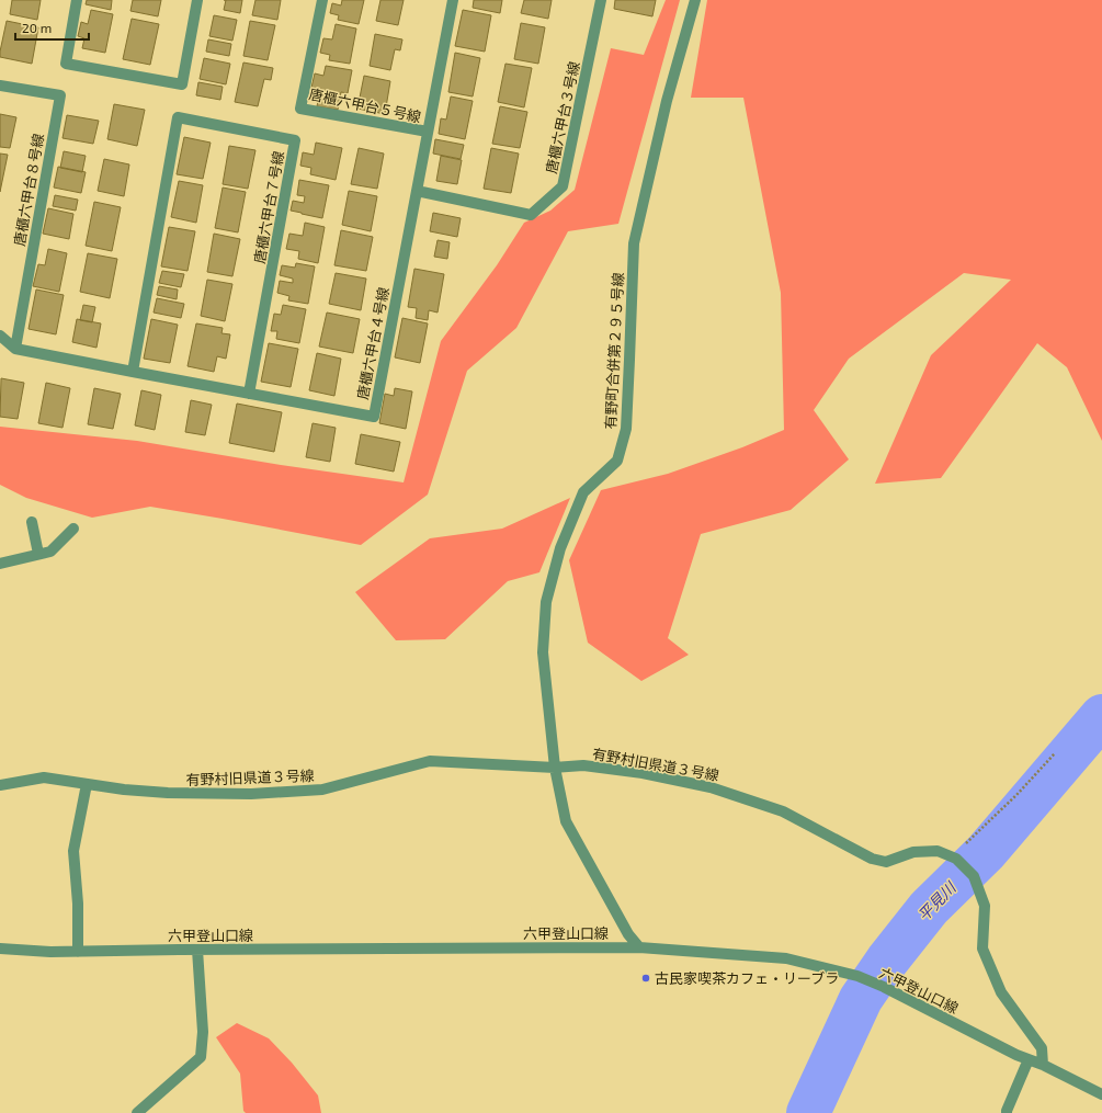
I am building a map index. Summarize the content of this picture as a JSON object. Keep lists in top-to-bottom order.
{
  "streets": {
    "street": [
      "唐櫃六甲台５号線",
      "唐櫃六甲台３号線",
      "唐櫃六甲台８号線",
      "唐櫃六甲台７号線",
      "唐櫃六甲台４号線",
      "有野町合併第２９５号線",
      "有野村旧県道３号線",
      "六甲登山口線"
    ]
  },
  "crossings": [
    ["唐櫃六甲台５号線", "唐櫃六甲台４号線"],
    ["唐櫃六甲台３号線", "唐櫃六甲台４号線"],
    ["唐櫃六甲台８号線", "唐櫃六甲台４号線"],
    ["唐櫃六甲台７号線", "唐櫃六甲台４号線"],
    ["有野町合併第２９５号線", "有野村旧県道３号線"],
    ["有野町合併第２９５号線", "六甲登山口線"]
  ],
  "water": ["平見川"],
  "places": ["古民家喫茶カフェ・リーブラ"],
  "scale_bar": "20 m"
}
